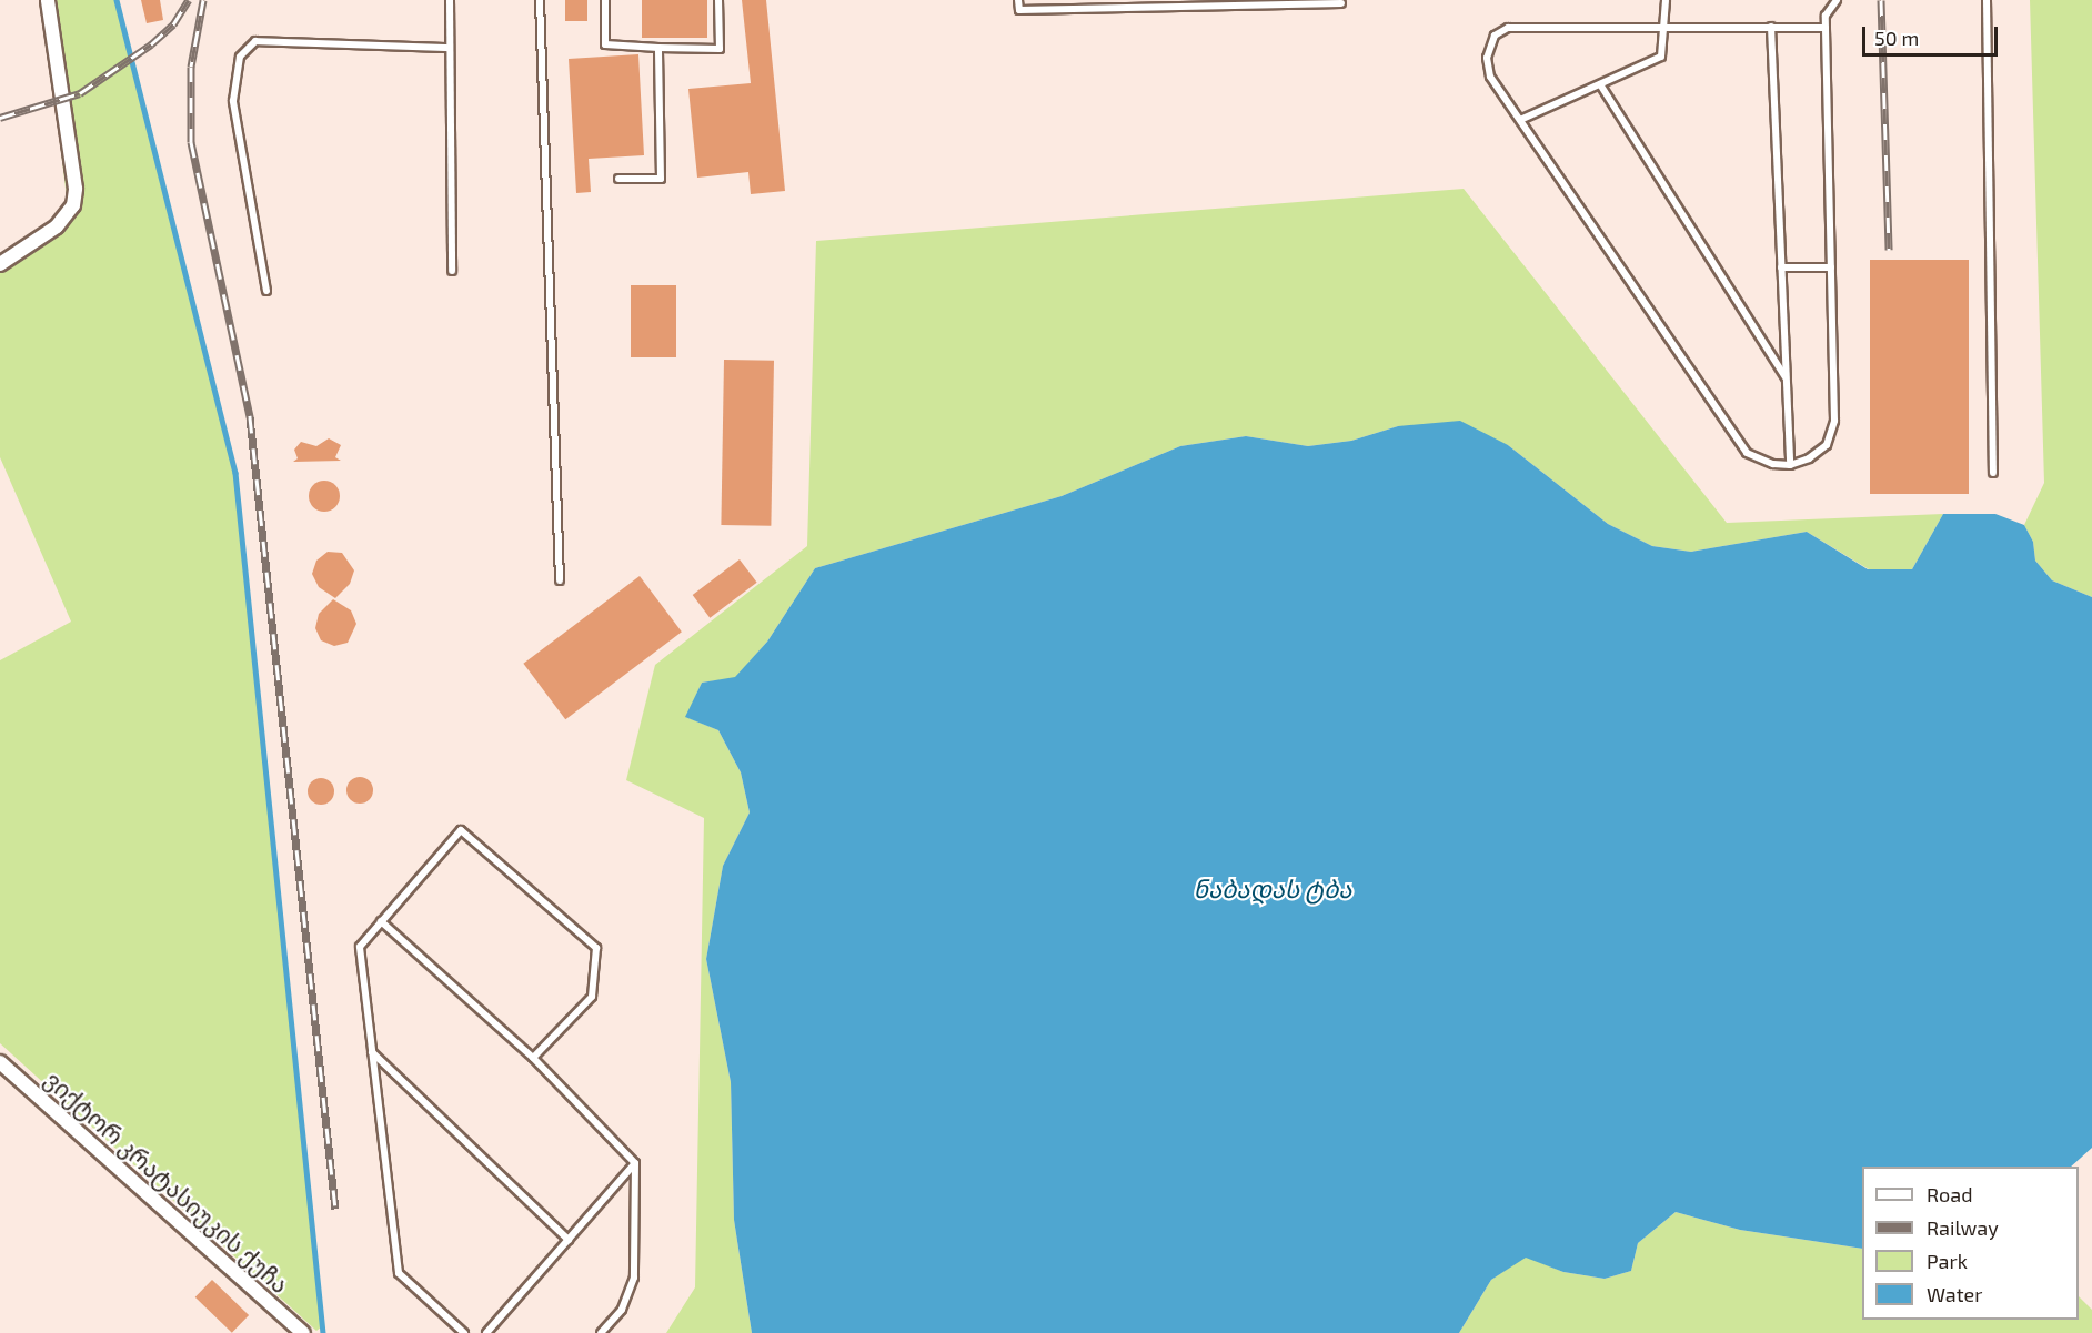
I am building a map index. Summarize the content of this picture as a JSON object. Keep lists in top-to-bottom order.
{
  "streets": {
    "street": ["ვიქტორ კრატასიუკის ქუჩა"]
  },
  "water": ["ნაბადას ტბა"],
  "legend": [
    "Road",
    "Railway",
    "Park",
    "Water"
  ],
  "scale_bar": "50 m"
}
